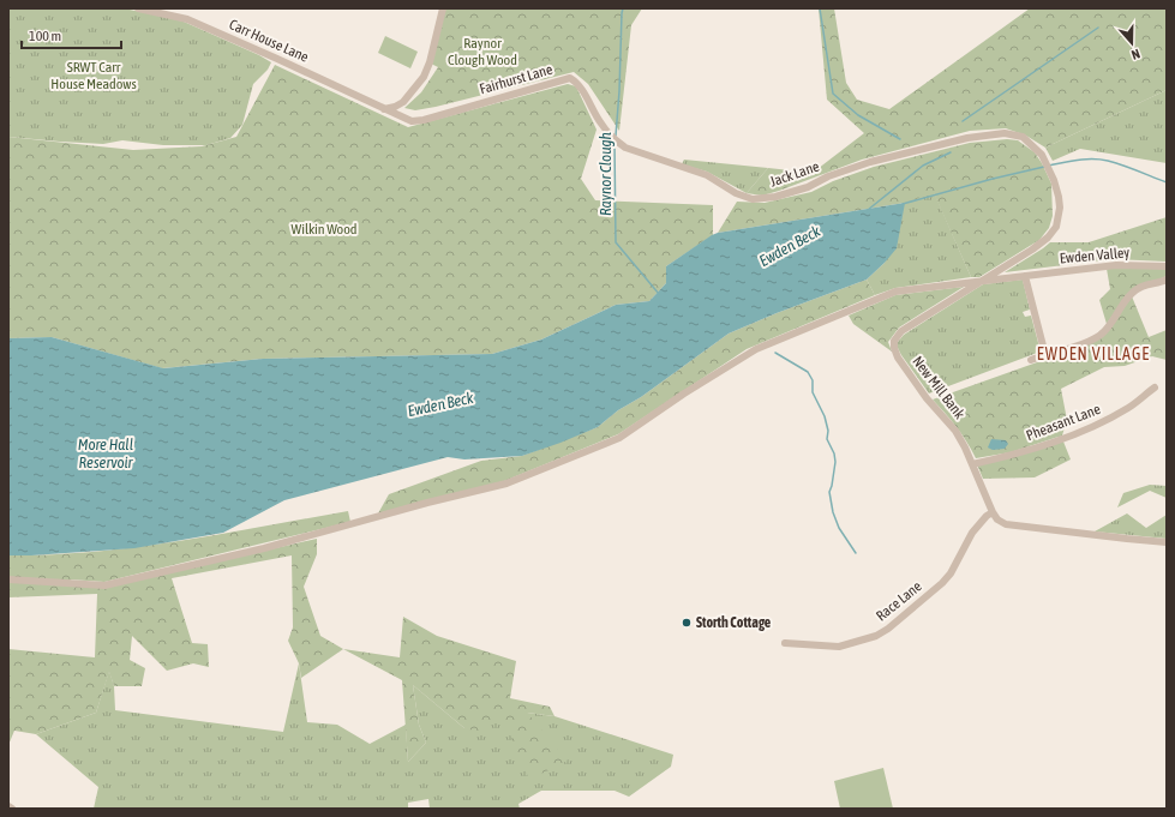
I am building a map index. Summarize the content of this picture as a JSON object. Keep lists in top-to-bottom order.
{
  "streets": {
    "street": [
      "Carr House Lane",
      "Fairhurst Lane",
      "Jack Lane",
      "Ewden Valley",
      "New Mill Bank",
      "Pheasant Lane",
      "Race Lane"
    ]
  },
  "crossings": [
    ["Carr House Lane", "Fairhurst Lane"],
    ["Fairhurst Lane", "Jack Lane"],
    ["Jack Lane", "New Mill Bank"],
    ["Ewden Valley", "New Mill Bank"],
    ["New Mill Bank", "Pheasant Lane"],
    ["New Mill Bank", "Race Lane"]
  ],
  "districts": ["EWDEN VILLAGE"],
  "water": ["Raynor Clough", "Ewden Beck", "More Hall Reservoir"],
  "parks": ["Raynor Clough Wood", "SRWT Carr House Meadows", "Wilkin Wood"],
  "places": ["Storth Cottage"],
  "scale_bar": "100 m",
  "north": "bottom"
}
